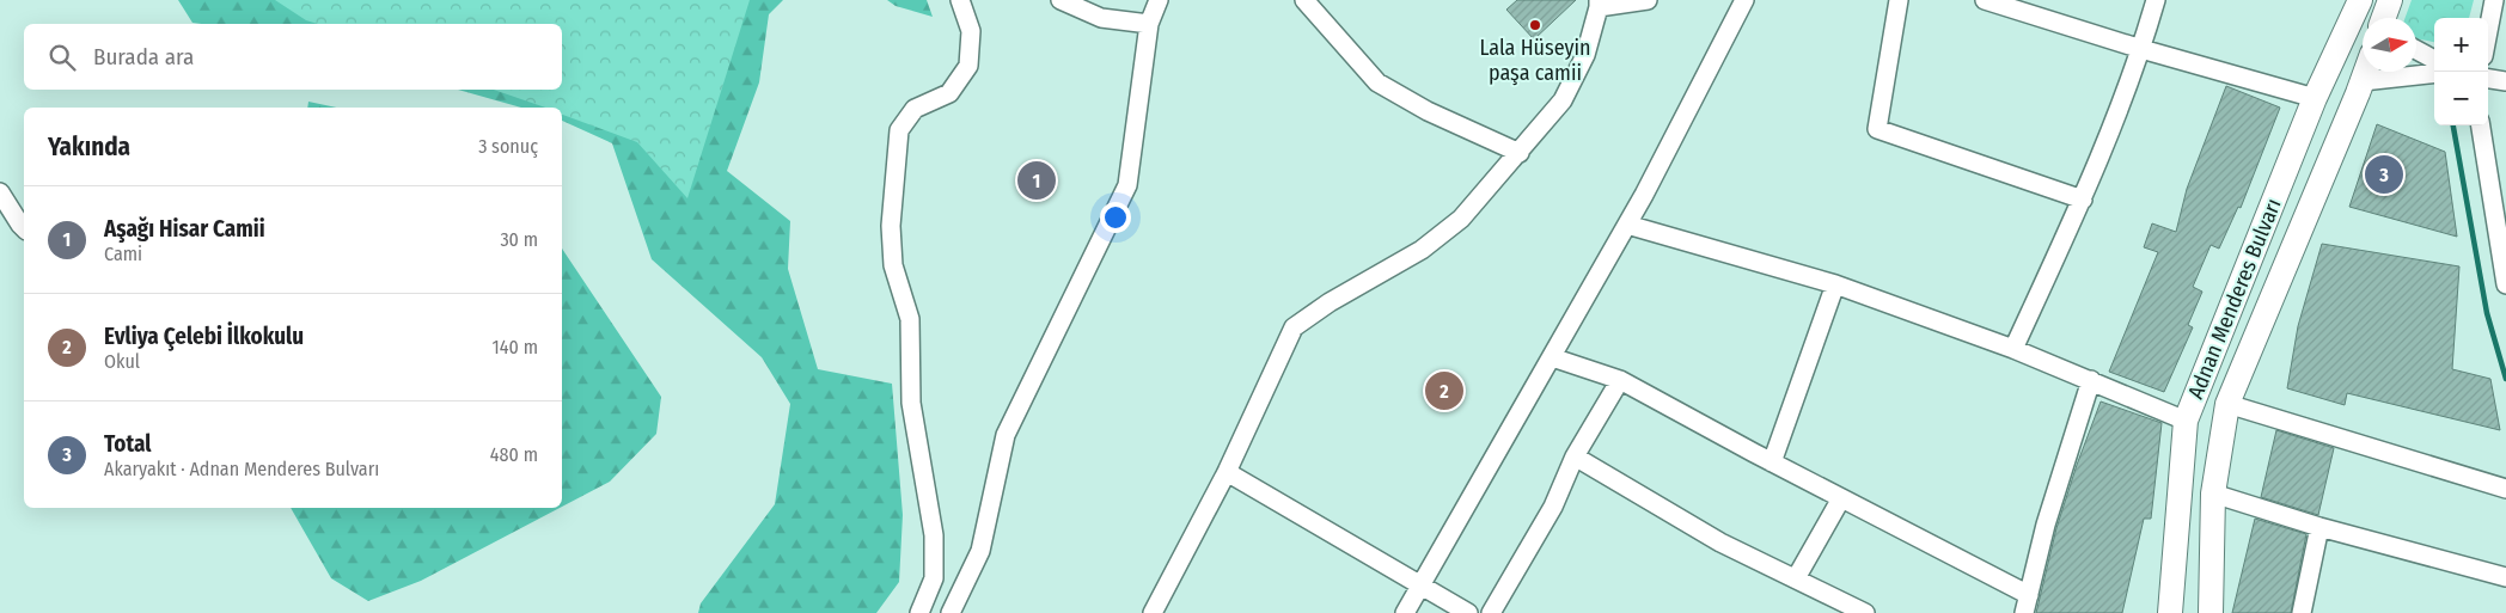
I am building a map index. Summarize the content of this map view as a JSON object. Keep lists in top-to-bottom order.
{
  "streets": {
    "main road": ["Adnan Menderes Bulvarı"]
  },
  "places": ["Lala Hüseyin paşa camii"],
  "north": "right",
  "page": {
    "map_buttons": ["+", "−"],
    "search": "Burada ara",
    "heading": ["Yakında", "3 sonuç"],
    "pins": ["3", "1", "2"],
    "list": [
      {
        "mark": "1",
        "name": "Aşağı Hisar Camii",
        "note": "Cami",
        "value": "30 m"
      },
      {
        "mark": "2",
        "name": "Evliya Çelebi İlkokulu",
        "note": "Okul",
        "value": "140 m"
      },
      {
        "mark": "3",
        "name": "Total",
        "note": "Akaryakıt · Adnan Menderes Bulvarı",
        "value": "480 m"
      }
    ]
  }
}
